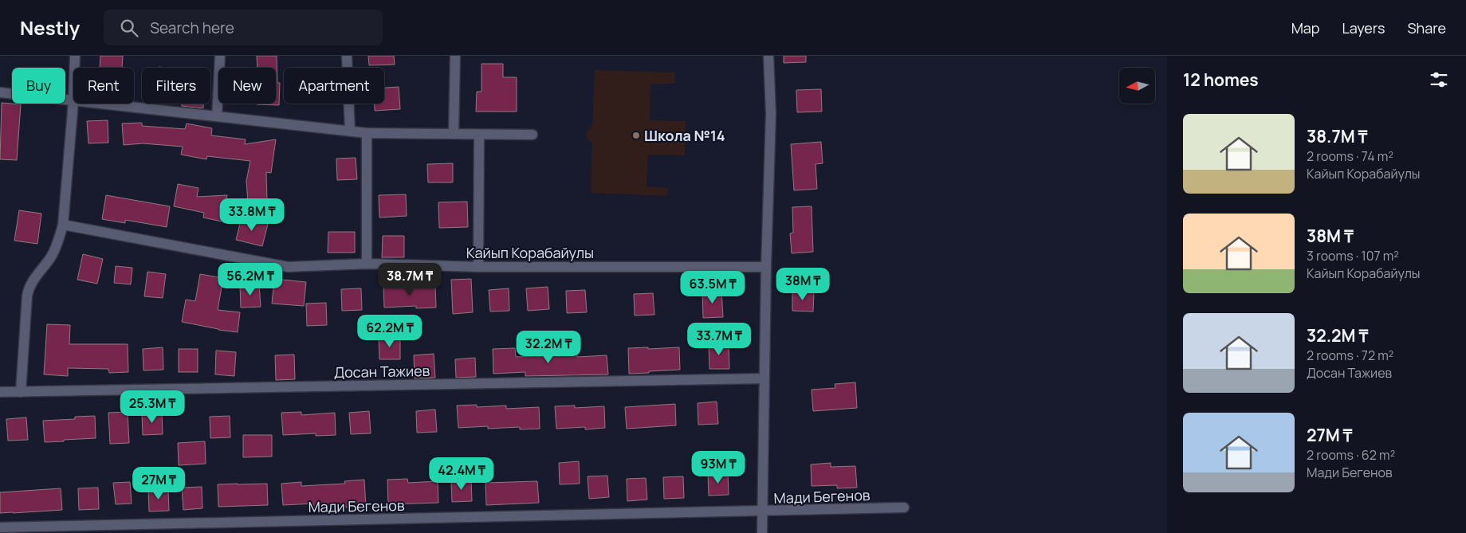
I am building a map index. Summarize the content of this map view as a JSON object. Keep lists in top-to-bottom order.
{
  "streets": {
    "street": ["Кайып Корабайулы", "Досан Тажиев", "Мади Бегенов"]
  },
  "places": ["Школа №14"],
  "north": "left",
  "page": {
    "header": "Nestly",
    "search": "Search here",
    "nav": ["Map", "Layers", "Share"],
    "heading": "12 homes",
    "chip": [
      "Buy",
      "Rent",
      "Filters",
      "New",
      "Apartment"
    ],
    "list": [
      {
        "name": "38.7M ₸",
        "note": "2 rooms · 74 m² · Кайып Корабайулы"
      },
      {
        "name": "38M ₸",
        "note": "3 rooms · 107 m² · Кайып Корабайулы"
      },
      {
        "name": "32.2M ₸",
        "note": "2 rooms · 72 m² · Досан Тажиев"
      },
      {
        "name": "27M ₸",
        "note": "2 rooms · 62 m² · Мади Бегенов"
      }
    ],
    "price": [
      "33.8M ₸",
      "56.2M ₸",
      "38.7M ₸",
      "38M ₸",
      "63.5M ₸",
      "62.2M ₸",
      "33.7M ₸",
      "32.2M ₸",
      "25.3M ₸",
      "93M ₸",
      "42.4M ₸",
      "27M ₸"
    ]
  }
}
